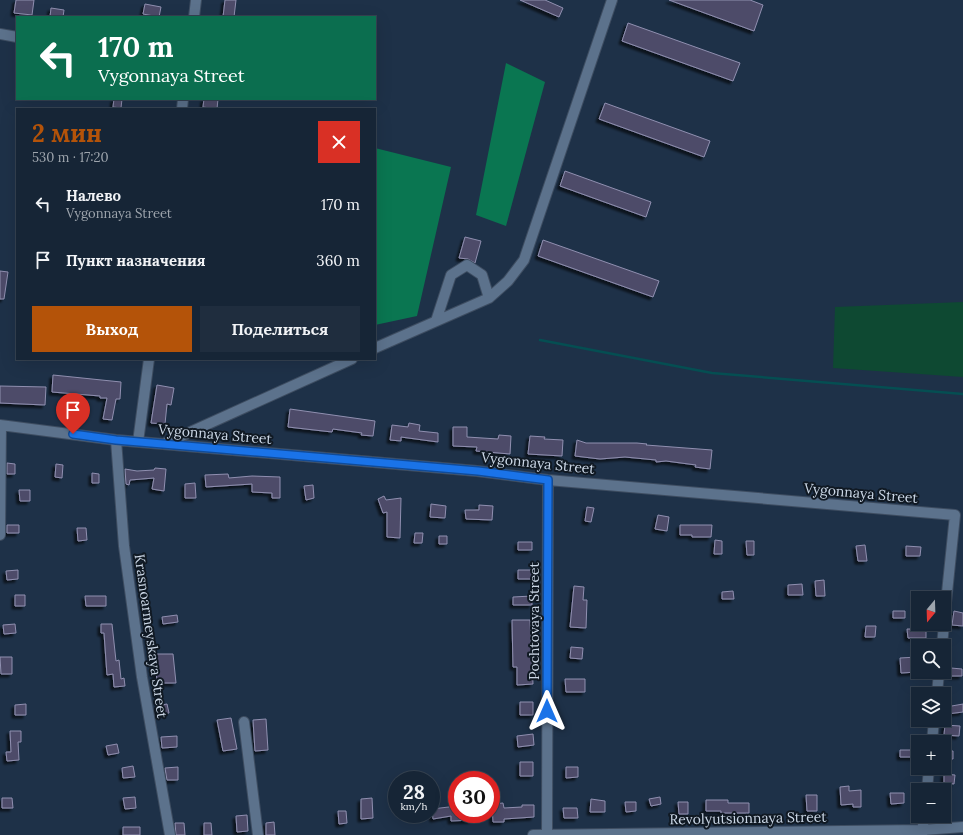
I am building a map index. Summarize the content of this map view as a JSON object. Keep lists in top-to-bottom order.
{
  "streets": {
    "street": [
      "Vygonnaya Street",
      "Pochtovaya Street",
      "Krasnoarmeyskaya Street",
      "Revolyutsionnaya Street"
    ]
  },
  "crossings": [
    ["Vygonnaya Street", "Pochtovaya Street"],
    ["Vygonnaya Street", "Krasnoarmeyskaya Street"],
    ["Pochtovaya Street", "Revolyutsionnaya Street"]
  ],
  "north": "bottom",
  "page": {
    "turn": ["170 m", "Vygonnaya Street"],
    "heading": ["2 мин", "530 m · 17:20"],
    "list": [
      {
        "name": "Налево",
        "note": "Vygonnaya Street",
        "value": "170 m"
      },
      {
        "name": "Пункт назначения",
        "value": "360 m"
      }
    ],
    "buttons": ["Выход", "Поделиться"],
    "map_buttons": ["+", "−"],
    "speed": "28 km/h",
    "limit": "30"
  }
}
